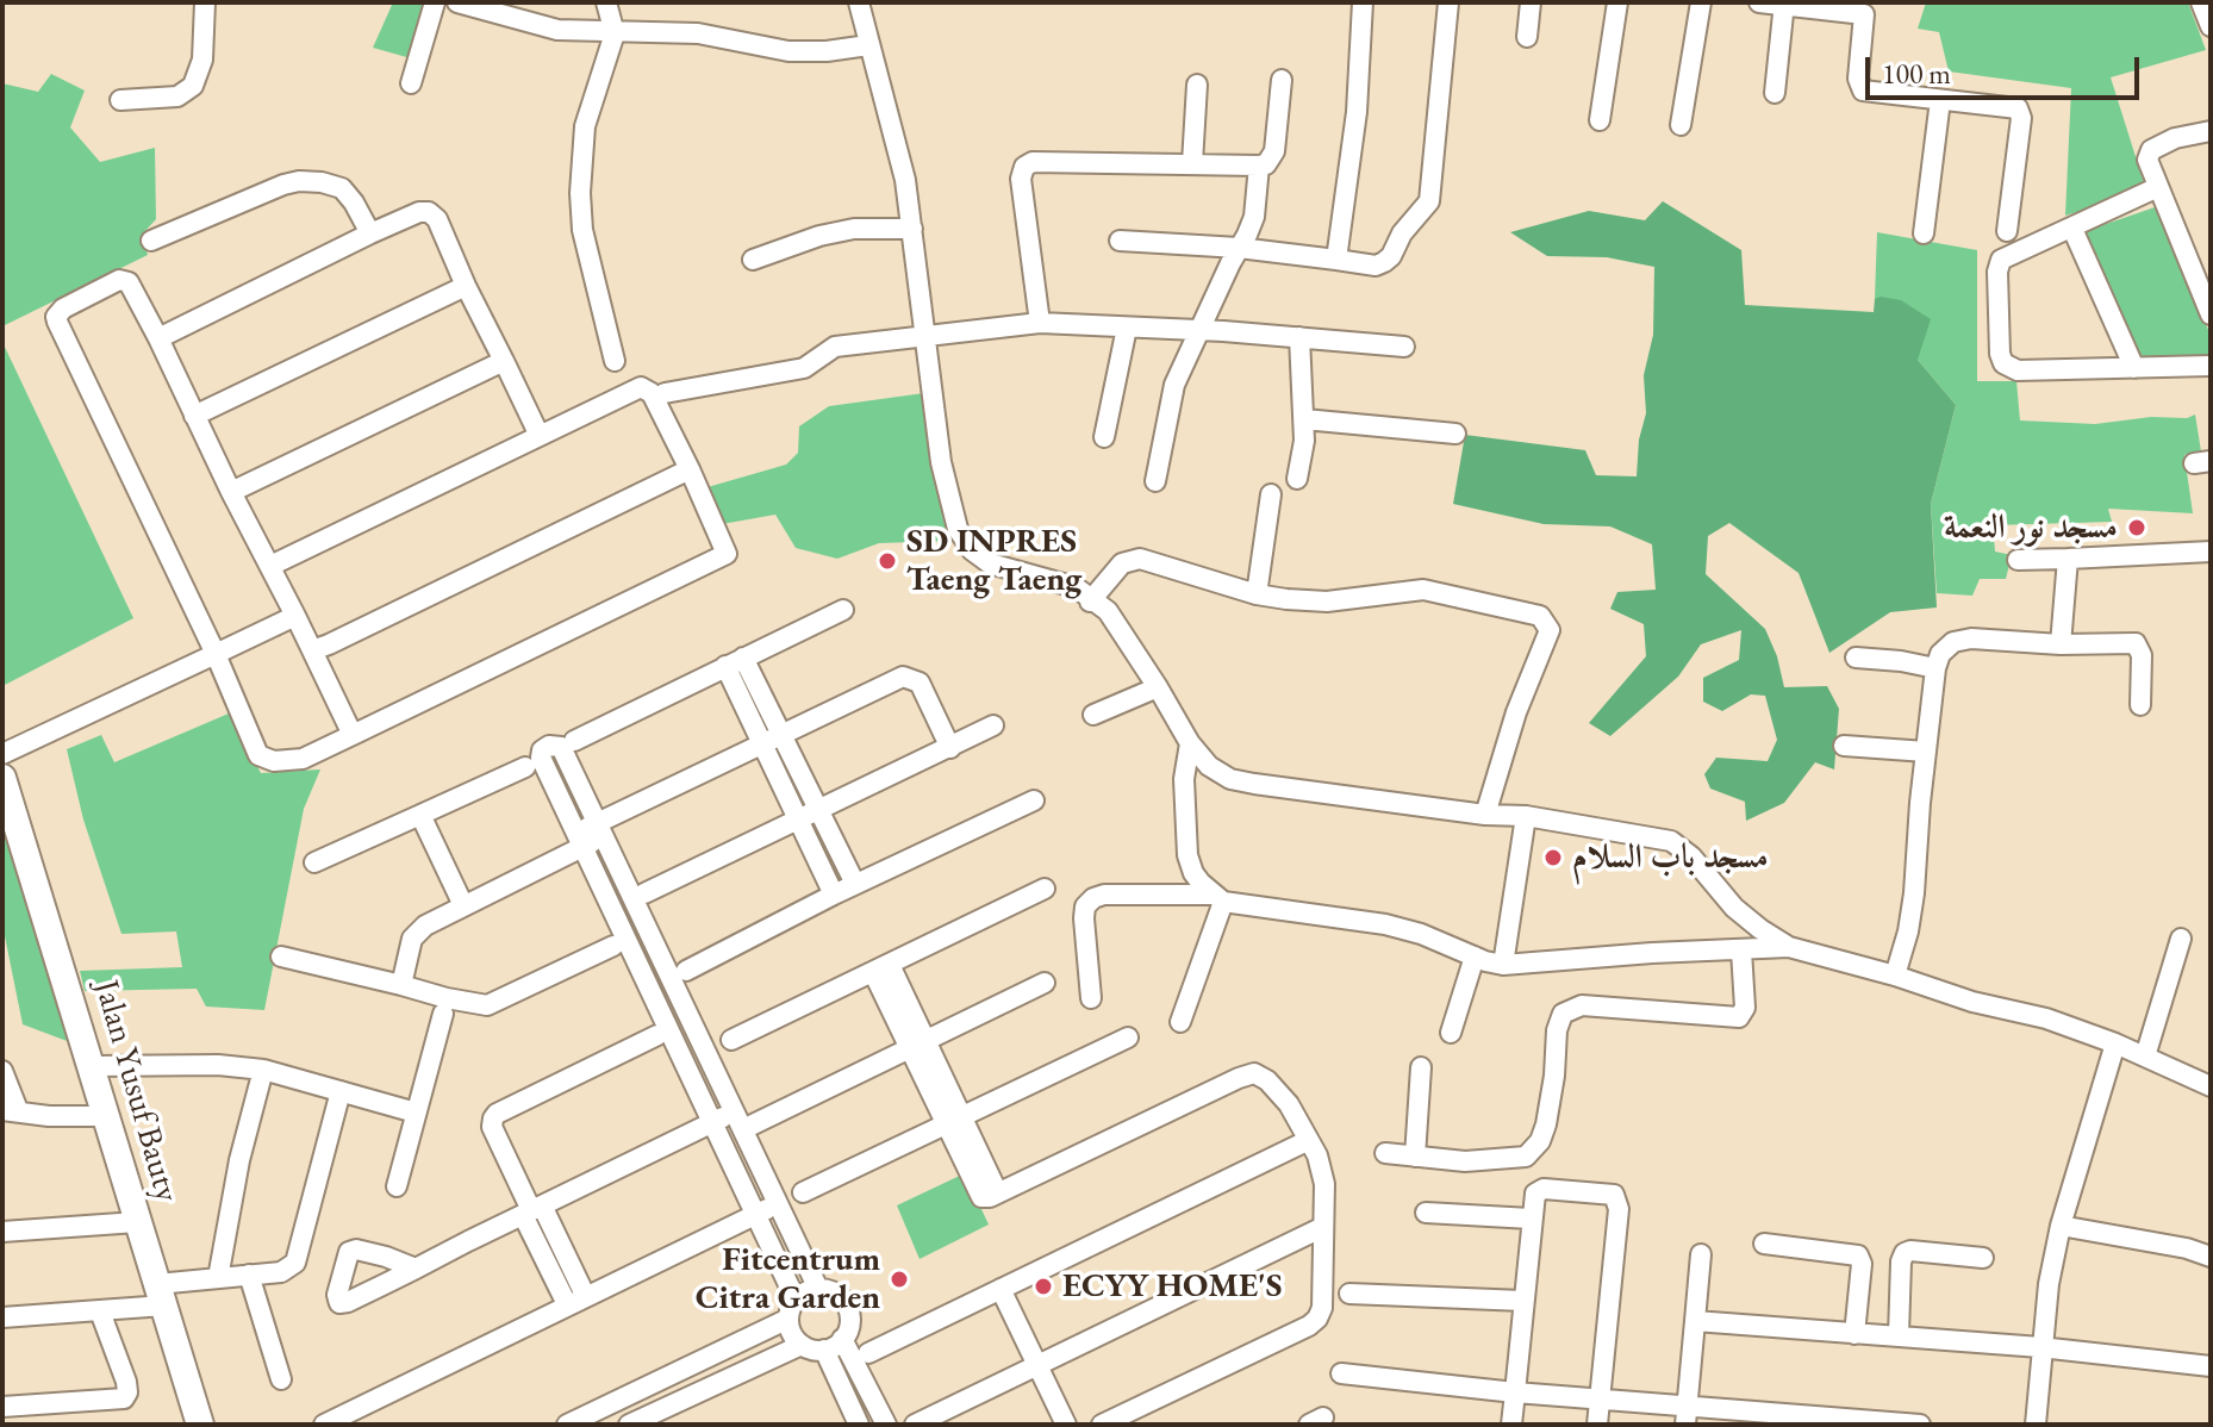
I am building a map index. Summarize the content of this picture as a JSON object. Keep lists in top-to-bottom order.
{
  "streets": {
    "street": ["Jalan Yusuf Bauty"]
  },
  "places": [
    "مسجد نور النعمة",
    "SD INPRES Taeng Taeng",
    "مسجد باب السلام",
    "Fitcentrum Citra Garden",
    "ECYY HOME'S"
  ],
  "scale_bar": "100 m"
}
